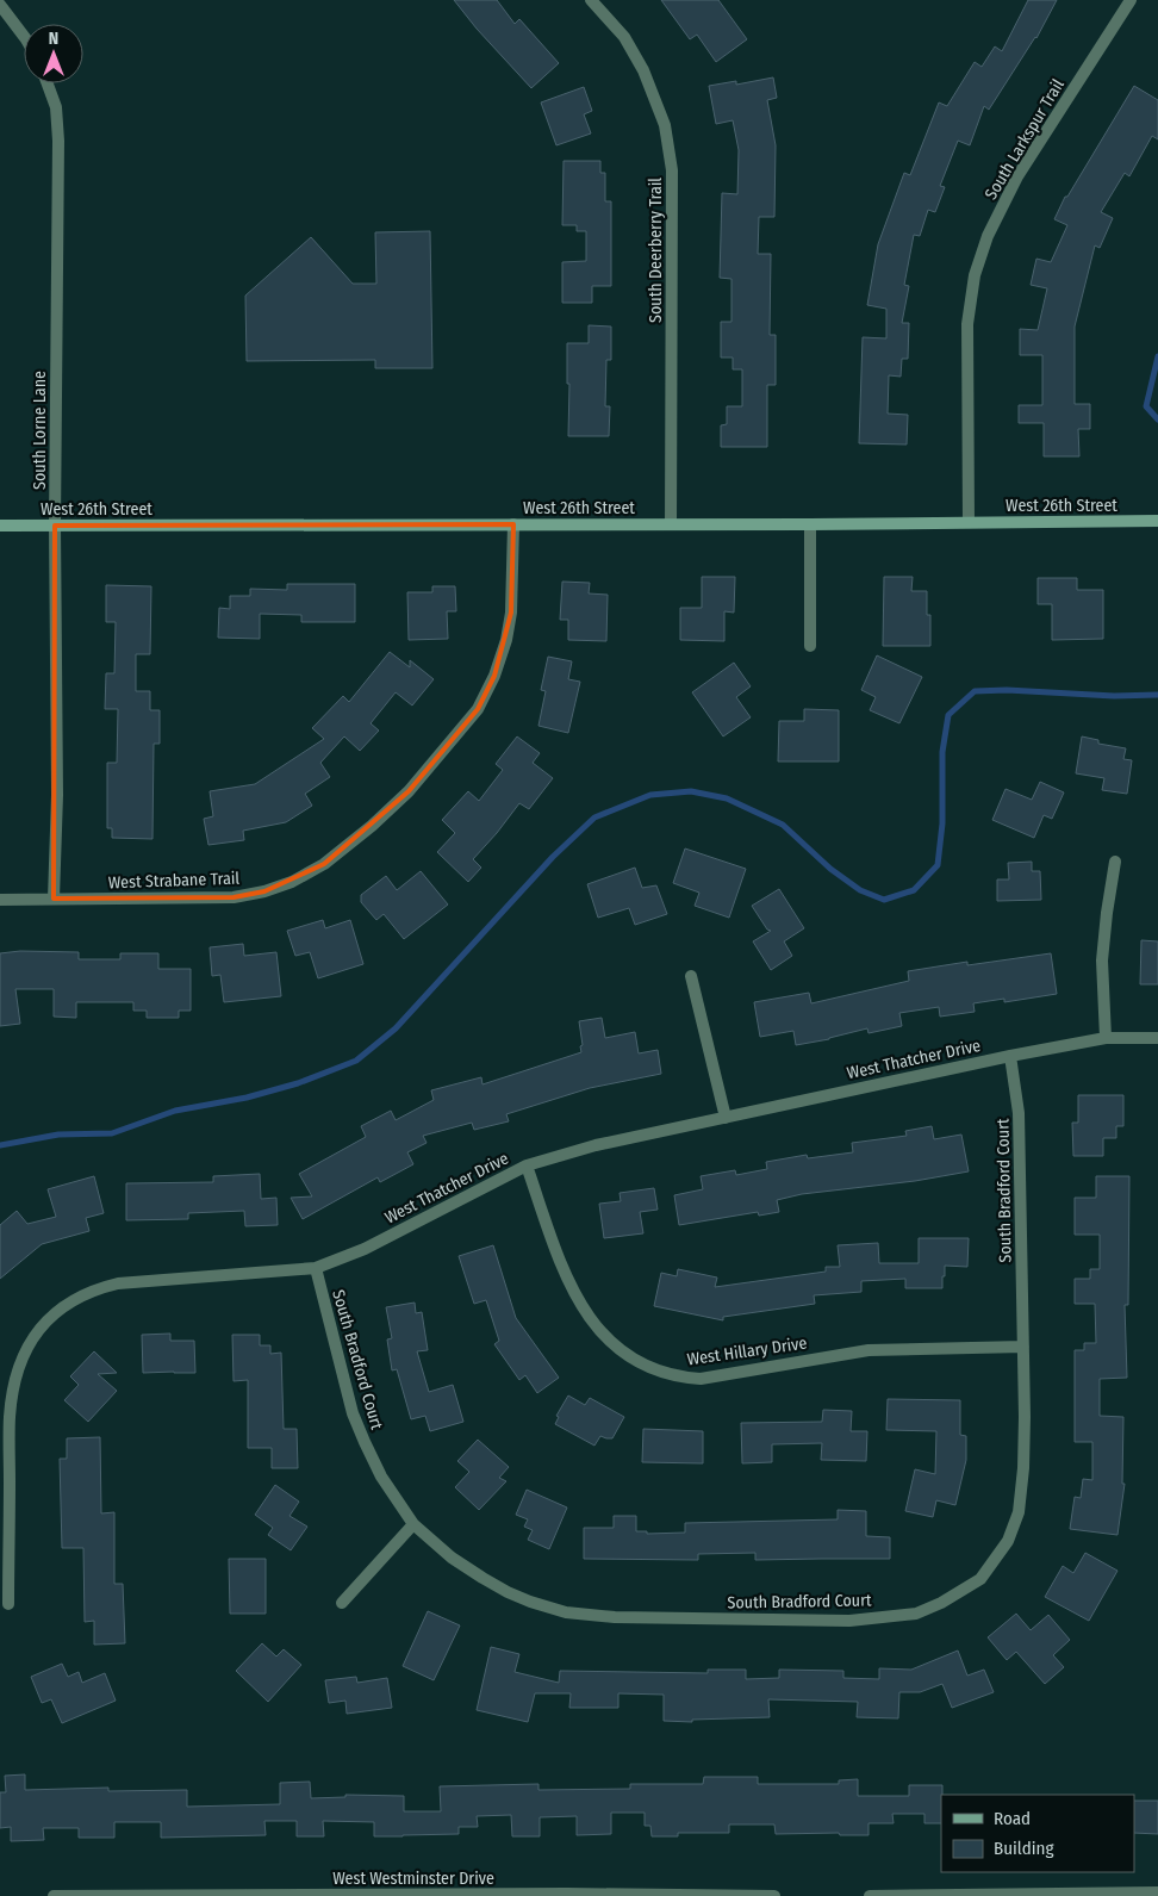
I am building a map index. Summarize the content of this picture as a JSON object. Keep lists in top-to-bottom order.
{
  "streets": {
    "main road": ["West 26th Street"],
    "street": [
      "South Larkspur Trail",
      "South Deerberry Trail",
      "South Lorne Lane",
      "West Strabane Trail",
      "West Thatcher Drive",
      "South Bradford Court",
      "West Hillary Drive",
      "West Westminster Drive"
    ]
  },
  "crossings": [
    ["South Larkspur Trail", "West 26th Street"],
    ["South Deerberry Trail", "West 26th Street"],
    ["South Lorne Lane", "West 26th Street"],
    ["South Lorne Lane", "West Strabane Trail"],
    ["West 26th Street", "West Strabane Trail"],
    ["West Thatcher Drive", "South Bradford Court"],
    ["West Thatcher Drive", "West Hillary Drive"],
    ["South Bradford Court", "West Hillary Drive"]
  ],
  "legend": ["Road", "Building"],
  "north": "top"
}
